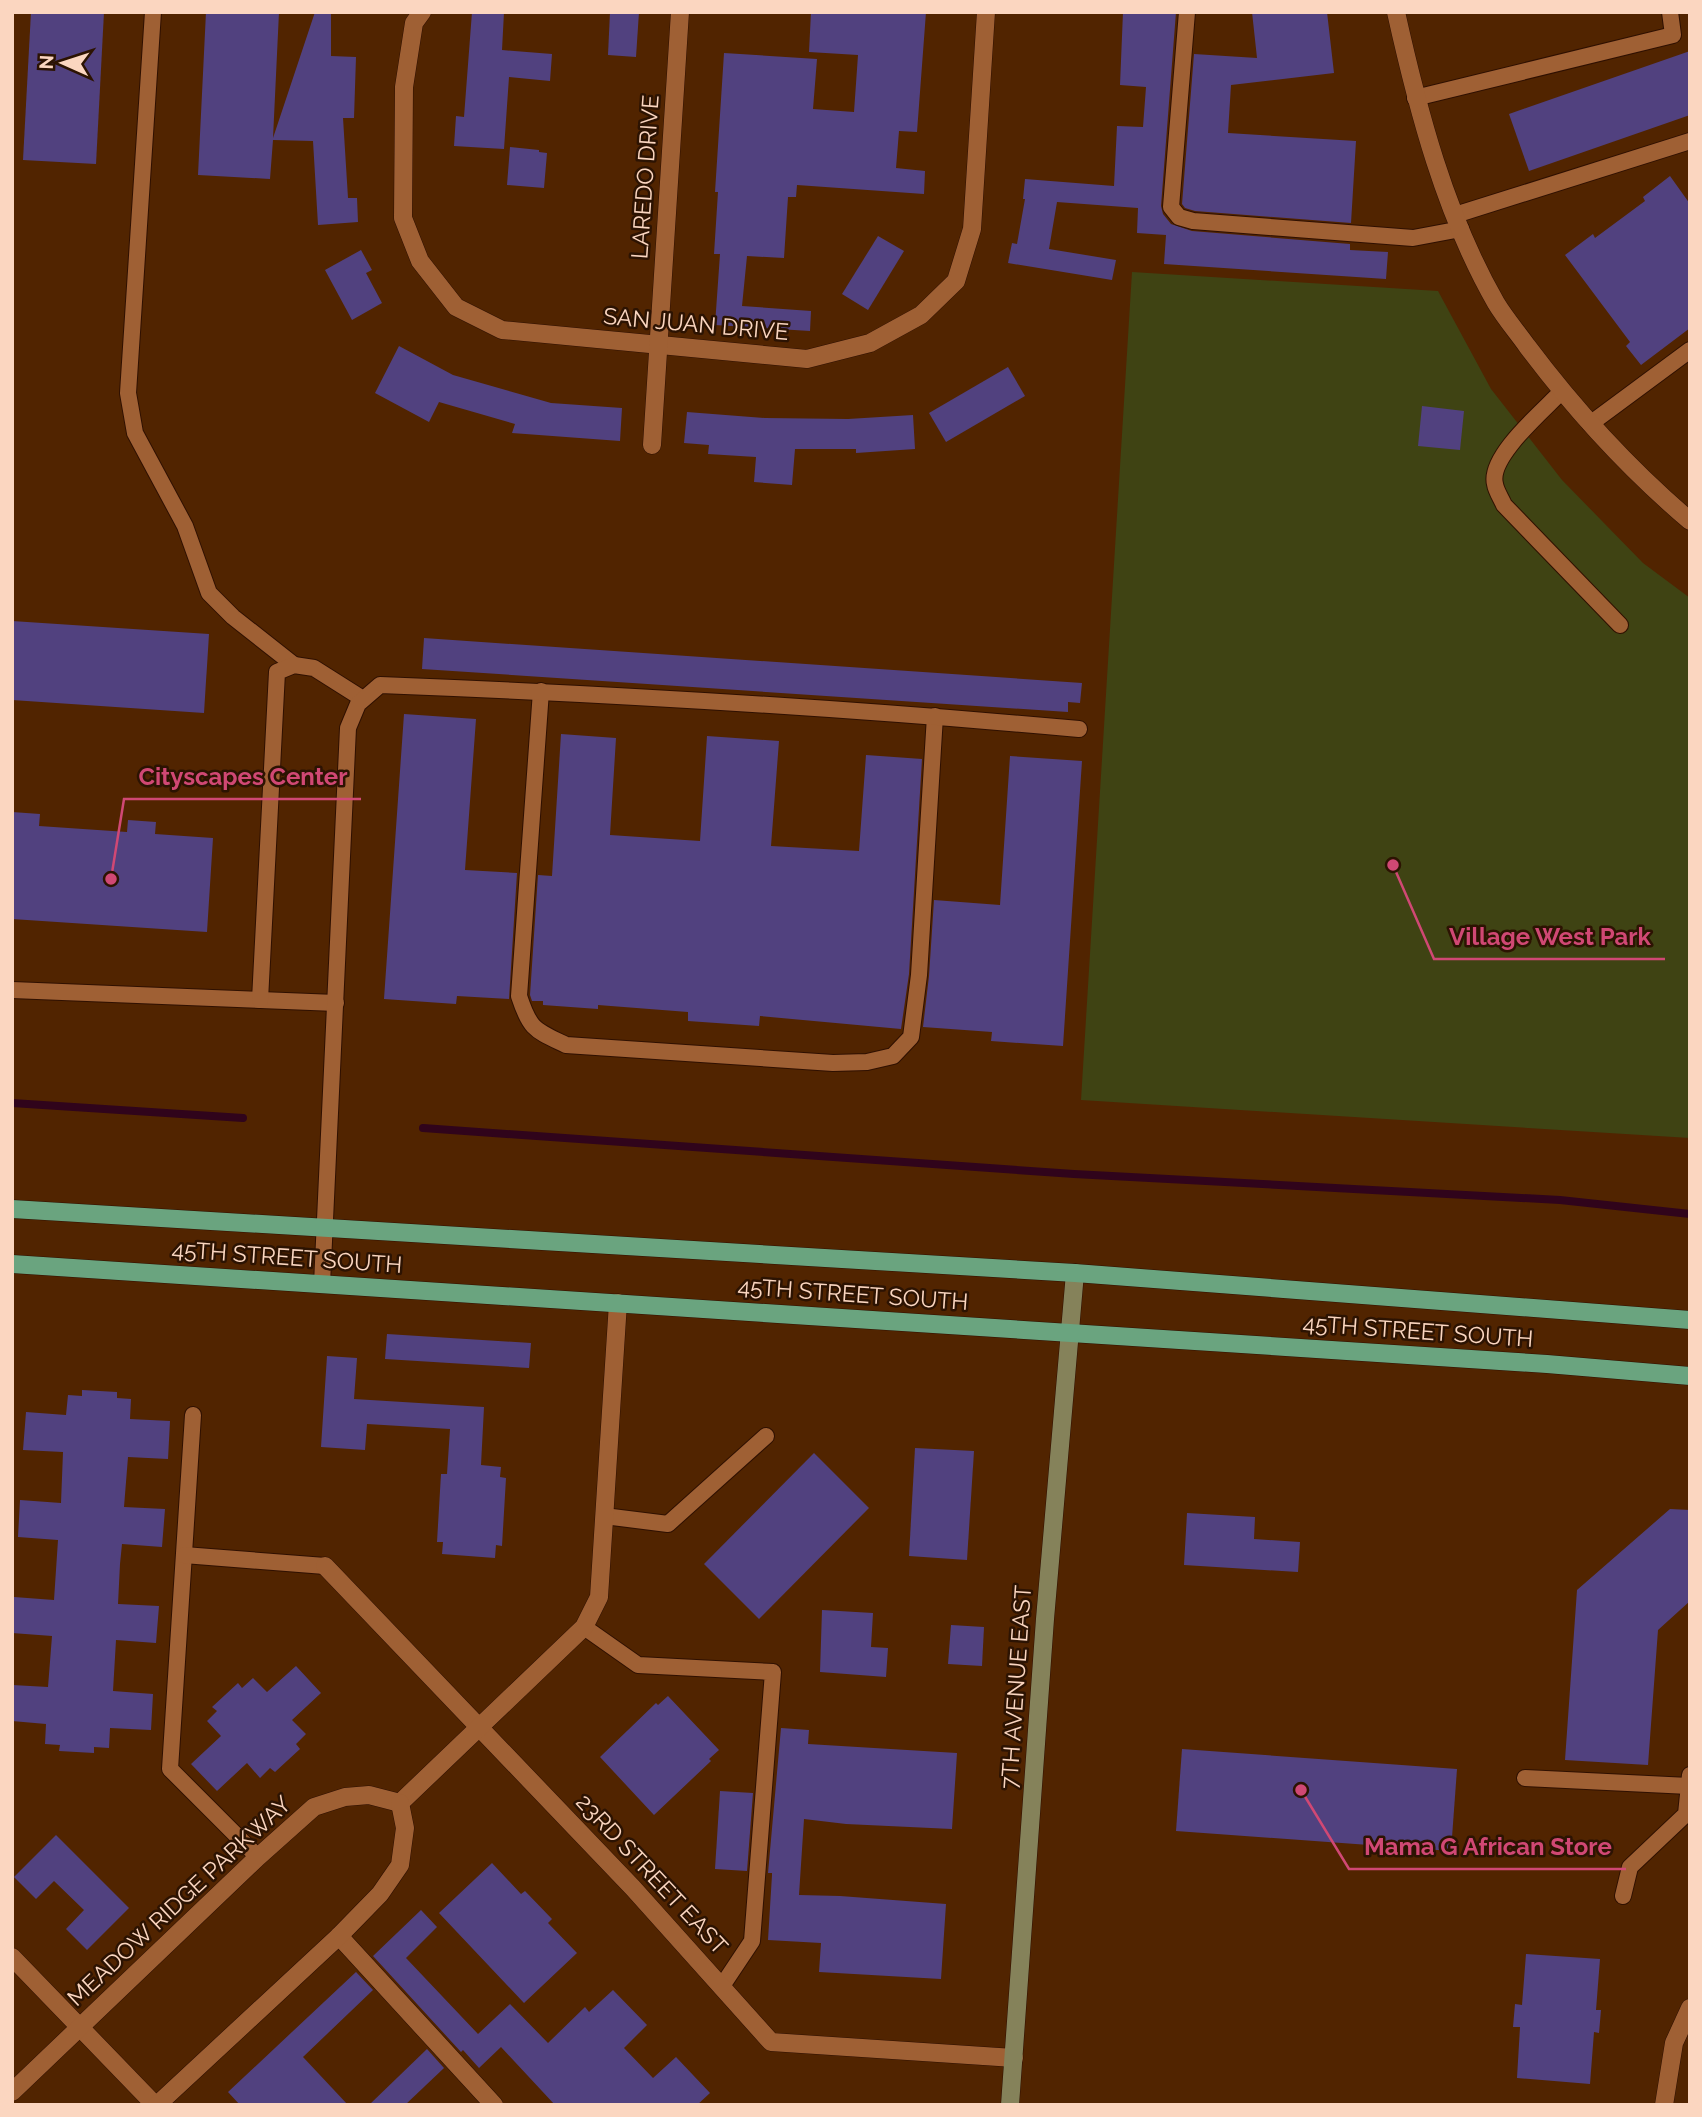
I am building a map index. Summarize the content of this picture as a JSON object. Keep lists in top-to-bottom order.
{
  "streets": {
    "main road": ["45TH STREET SOUTH"],
    "street": [
      "LAREDO DRIVE",
      "SAN JUAN DRIVE",
      "7TH AVENUE EAST",
      "23RD STREET EAST",
      "MEADOW RIDGE PARKWAY"
    ]
  },
  "crossings": [
    ["LAREDO DRIVE", "SAN JUAN DRIVE"],
    ["45TH STREET SOUTH", "7TH AVENUE EAST"],
    ["7TH AVENUE EAST", "23RD STREET EAST"]
  ],
  "places": ["Village West Park", "Cityscapes Center", "Mama G African Store"],
  "north": "left"
}
